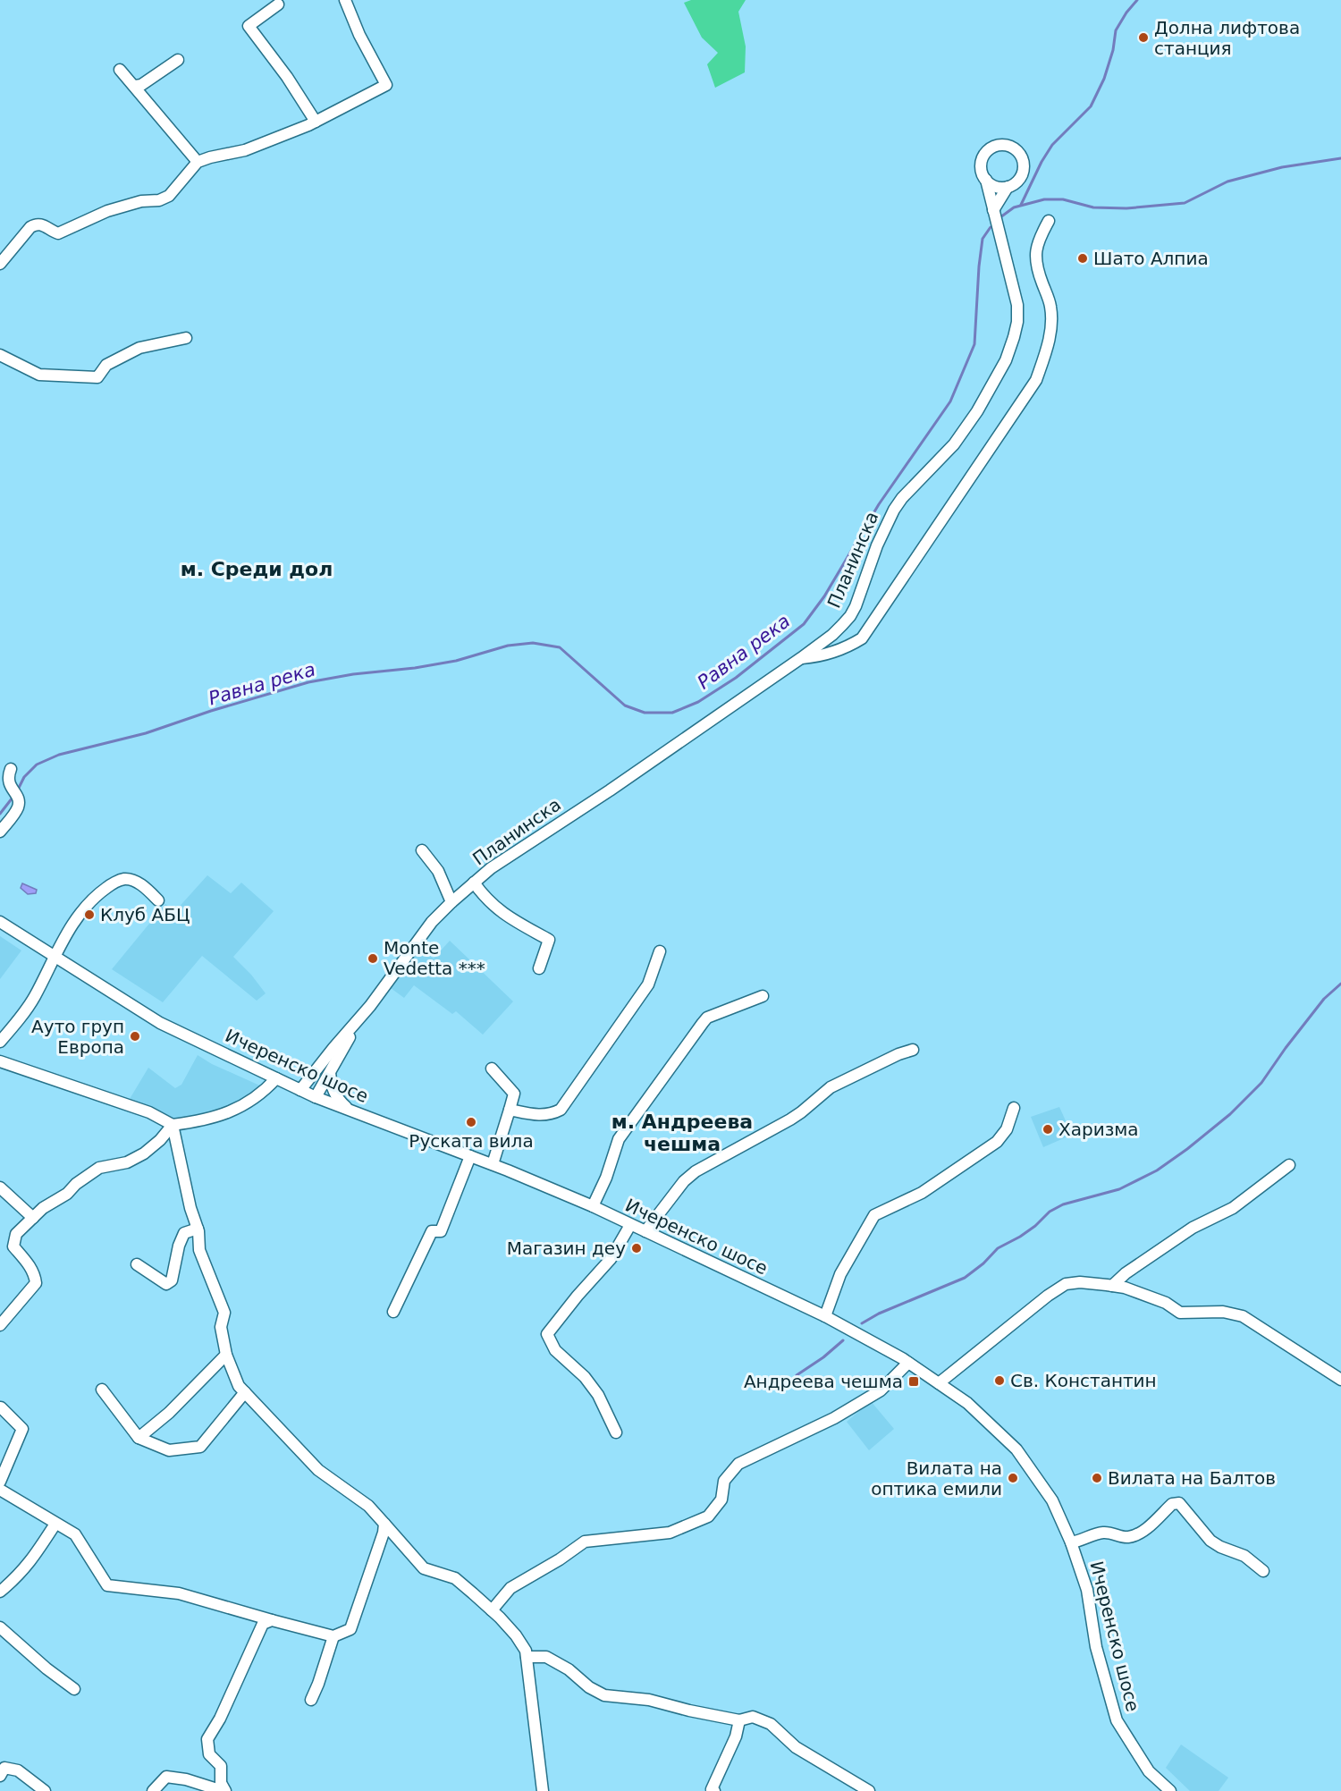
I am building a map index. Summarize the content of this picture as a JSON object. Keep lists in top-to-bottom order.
{
  "streets": {
    "street": ["Планинска", "Ичеренско шосе"]
  },
  "districts": ["м. Среди дол", "м. Андреева чешма"],
  "water": ["Равна река"],
  "places": {
    "other": [
      "Долна лифтова станция",
      "Шато Алпиа",
      "Клуб АБЦ",
      "Monte Vedetta ***",
      "Ауто груп Европа",
      "Руската вила",
      "Харизма",
      "Магазин деу",
      "Св. Константин",
      "Вилата на оптика емили",
      "Вилата на Балтов"
    ],
    "transit": ["Андреева чешма"]
  }
}
